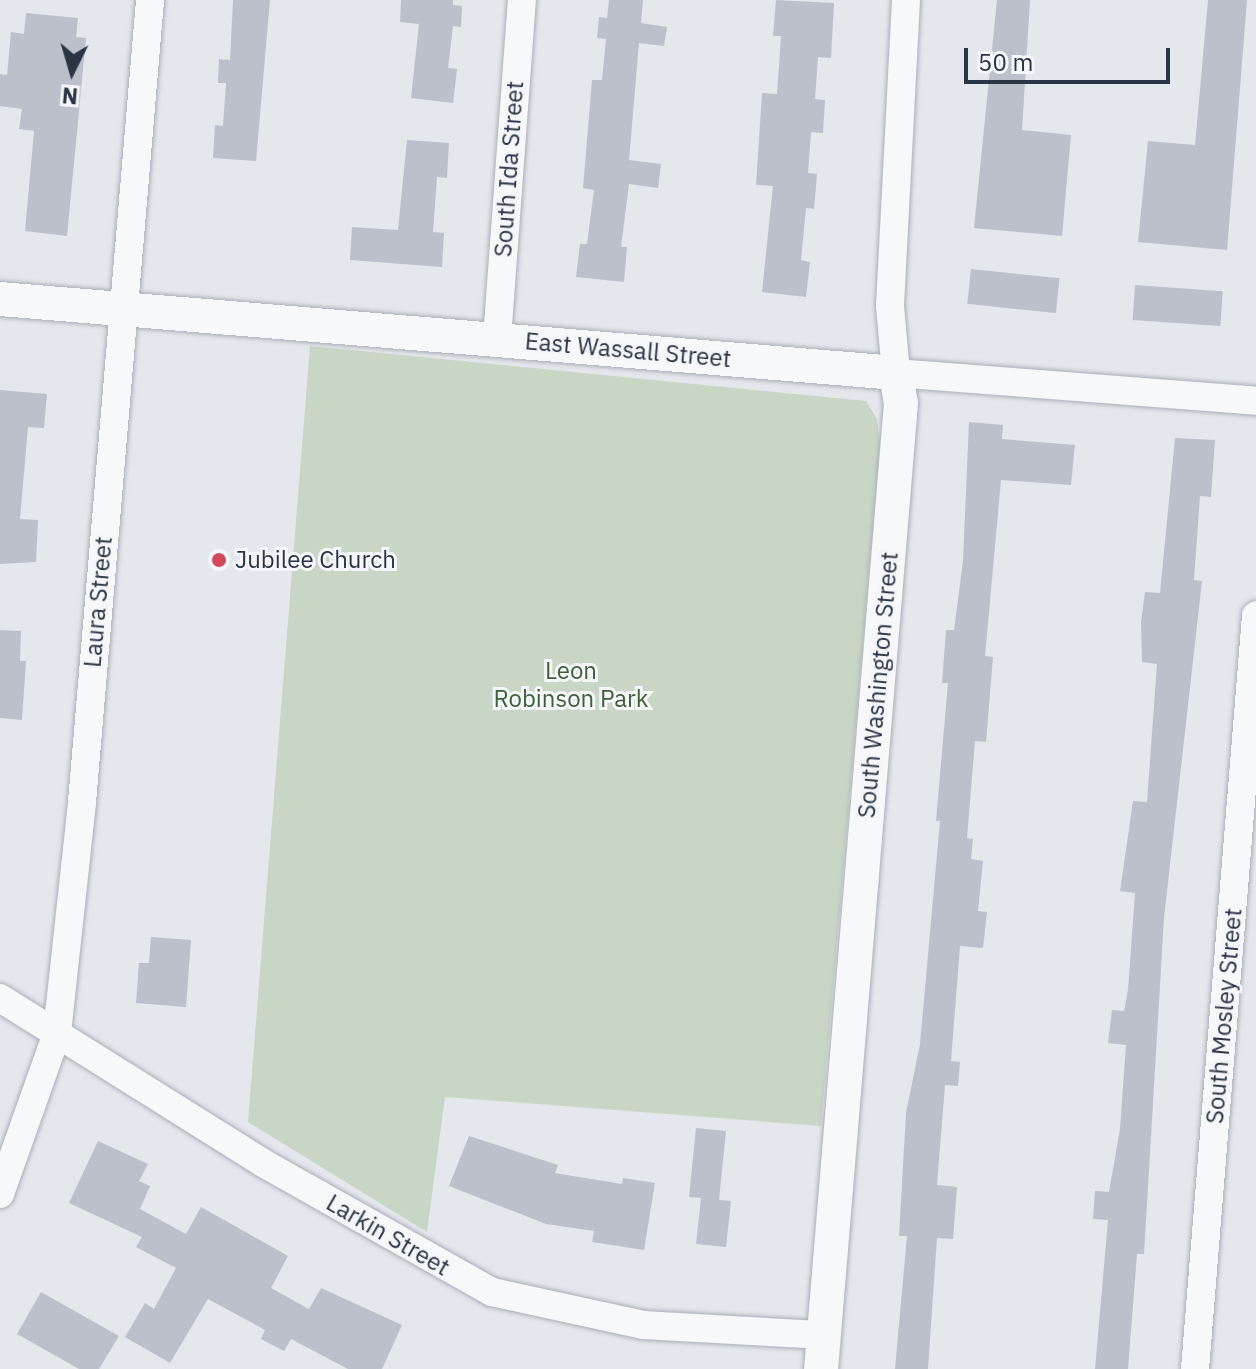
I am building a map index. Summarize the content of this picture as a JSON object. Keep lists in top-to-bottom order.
{
  "streets": {
    "street": [
      "South Ida Street",
      "East Wassall Street",
      "Laura Street",
      "South Washington Street",
      "South Mosley Street",
      "Larkin Street"
    ]
  },
  "crossings": [
    ["South Ida Street", "East Wassall Street"],
    ["East Wassall Street", "Laura Street"],
    ["East Wassall Street", "South Washington Street"],
    ["Laura Street", "Larkin Street"],
    ["South Washington Street", "Larkin Street"]
  ],
  "parks": ["Leon Robinson Park"],
  "places": ["Jubilee Church"],
  "scale_bar": "50 m",
  "north": "bottom"
}
